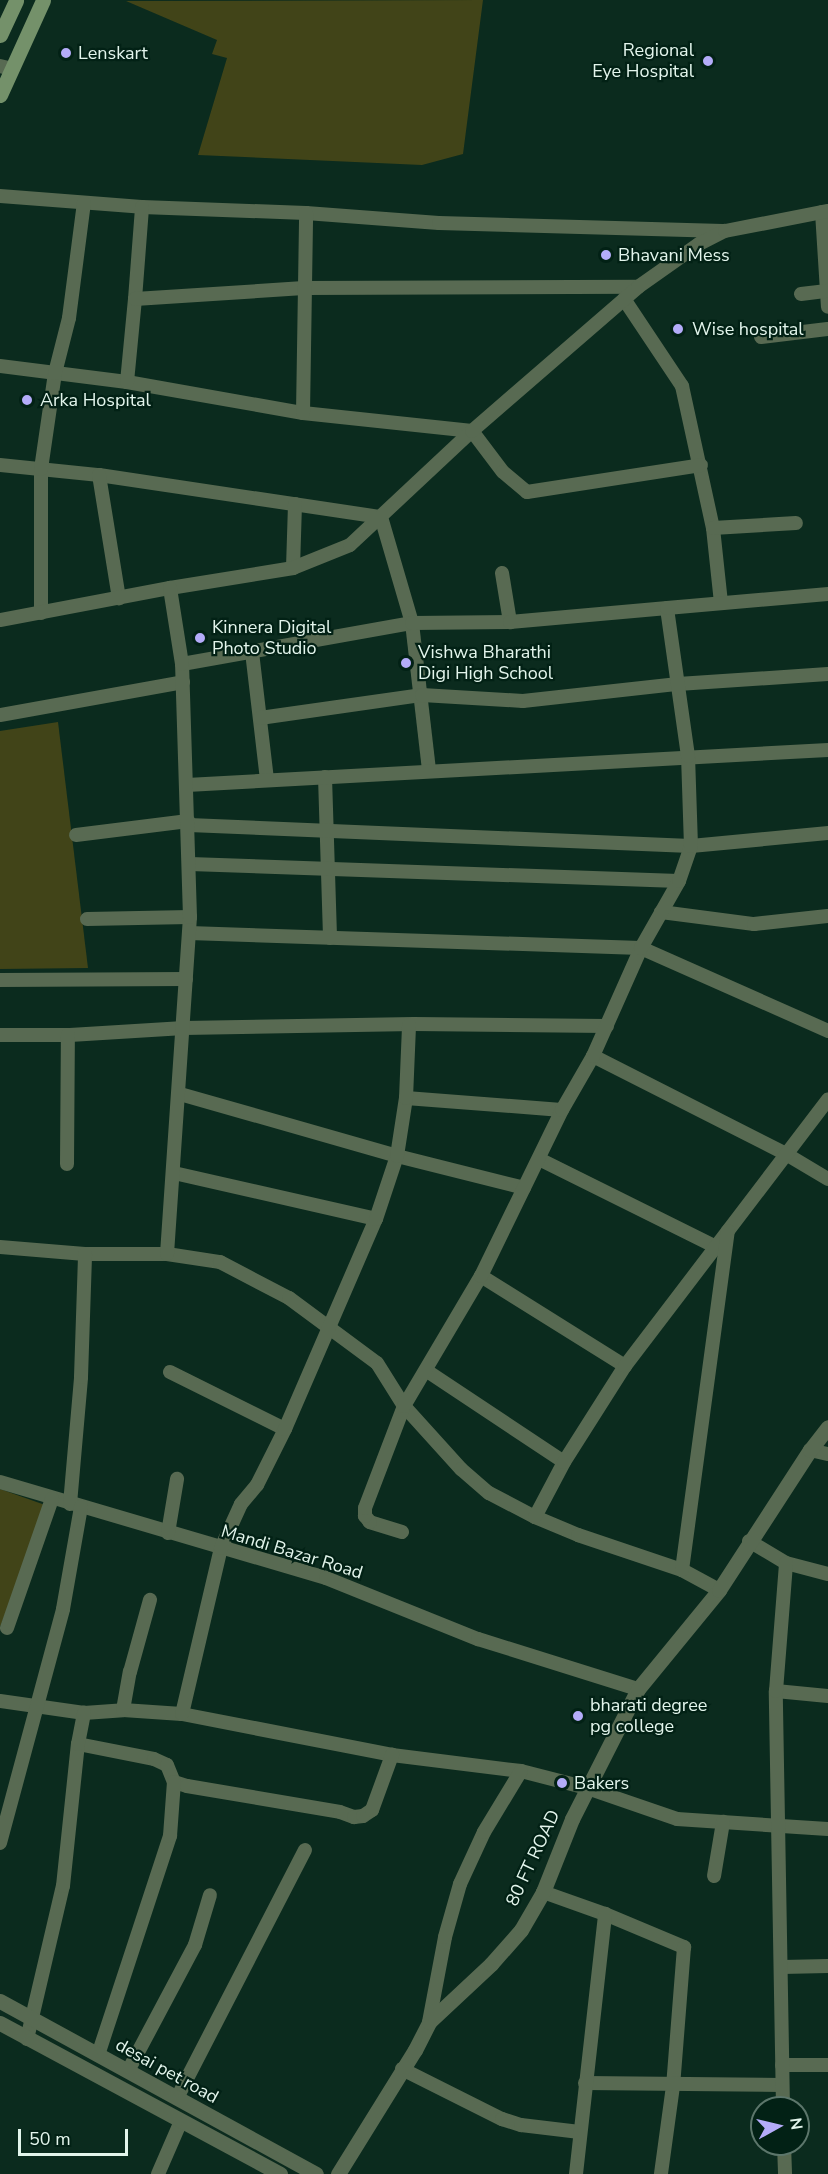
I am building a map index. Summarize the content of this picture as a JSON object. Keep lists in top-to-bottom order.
{
  "streets": {
    "street": ["Mandi Bazar Road", "80 FT ROAD", "desai pet road"]
  },
  "crossings": [
    ["Mandi Bazar Road", "80 FT ROAD"]
  ],
  "places": [
    "Lenskart",
    "Regional Eye Hospital",
    "Bhavani Mess",
    "Wise hospital",
    "Arka Hospital",
    "Kinnera Digital Photo Studio",
    "Vishwa Bharathi Digi High School",
    "bharati degree pg college",
    "Bakers"
  ],
  "scale_bar": "50 m",
  "north": "right"
}
